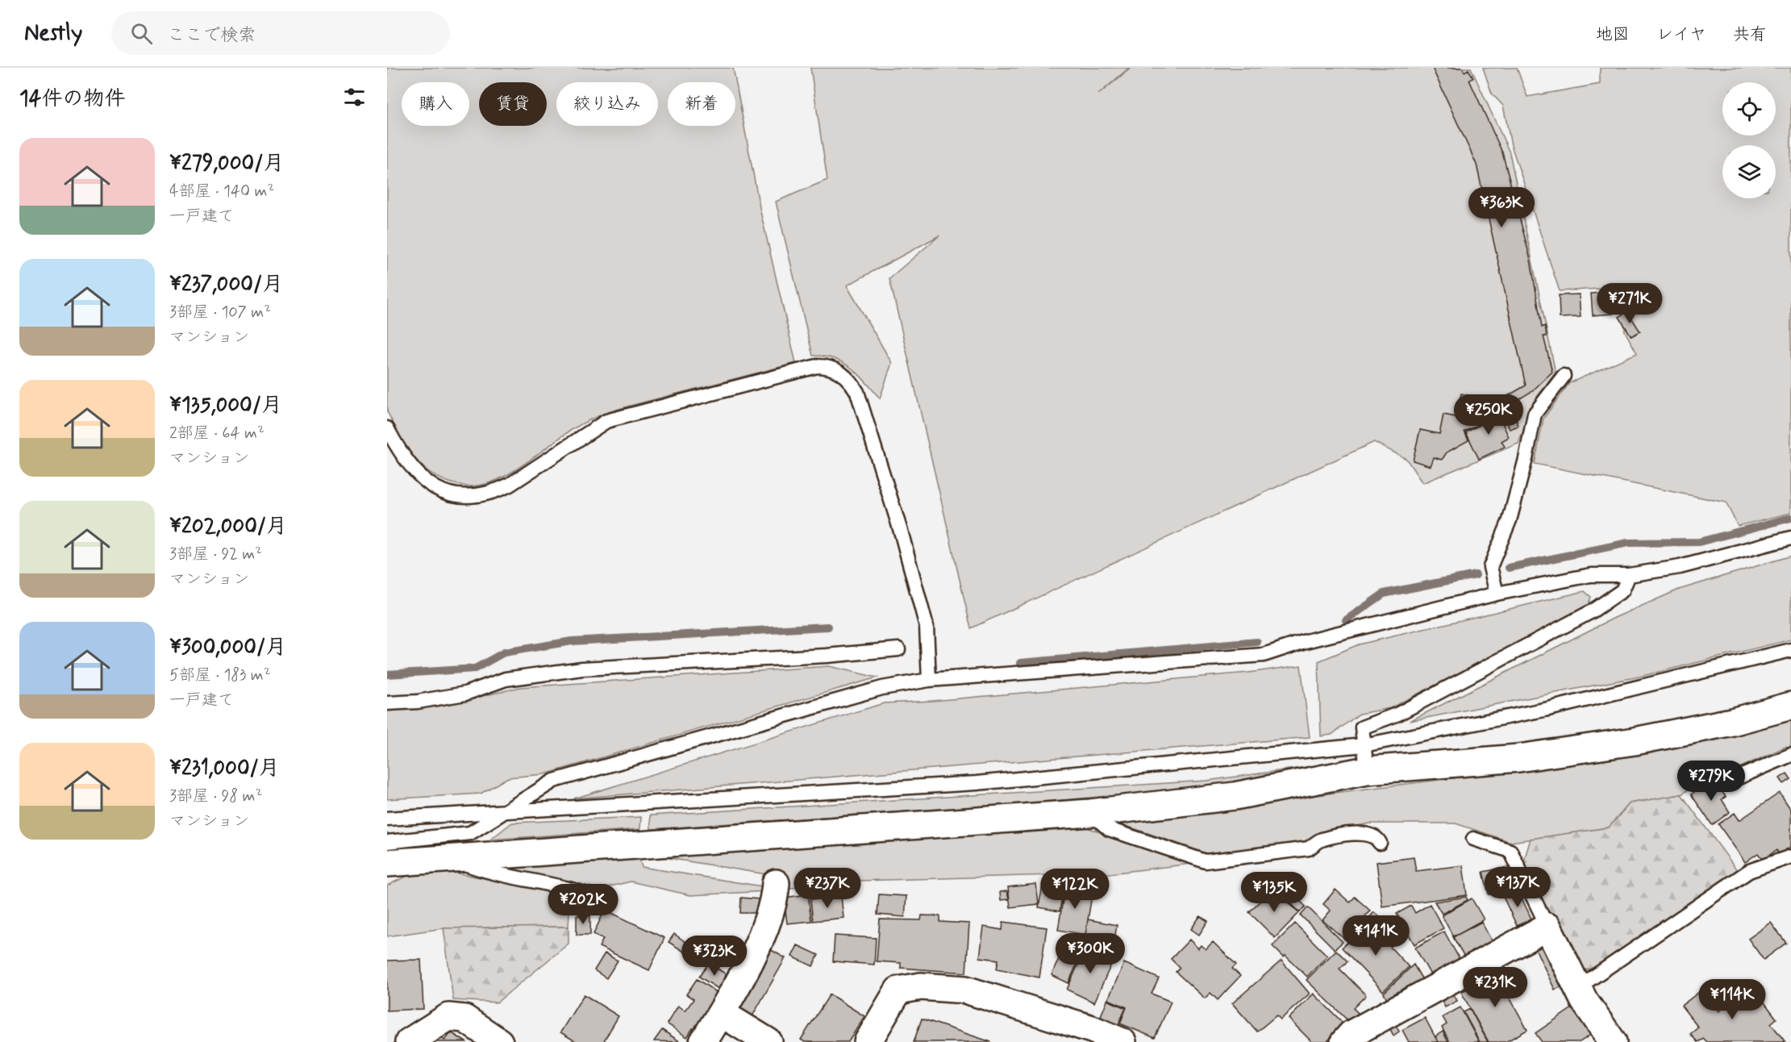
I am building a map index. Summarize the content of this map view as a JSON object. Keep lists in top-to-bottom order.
{
  "page": {
    "header": "Nestly",
    "search": "ここで検索",
    "nav": ["地図", "レイヤ", "共有"],
    "heading": "14件の物件",
    "chip": [
      "購入",
      "賃貸",
      "絞り込み",
      "新着"
    ],
    "list": [
      {
        "name": "¥279,000/月",
        "note": "4部屋 · 140 m² · 一戸建て"
      },
      {
        "name": "¥237,000/月",
        "note": "3部屋 · 107 m² · マンション"
      },
      {
        "name": "¥135,000/月",
        "note": "2部屋 · 64 m² · マンション"
      },
      {
        "name": "¥202,000/月",
        "note": "3部屋 · 92 m² · マンション"
      },
      {
        "name": "¥300,000/月",
        "note": "5部屋 · 183 m² · 一戸建て"
      },
      {
        "name": "¥231,000/月",
        "note": "3部屋 · 98 m² · マンション"
      }
    ],
    "price": [
      "¥363K",
      "¥271K",
      "¥250K",
      "¥279K",
      "¥137K",
      "¥237K",
      "¥122K",
      "¥135K",
      "¥202K",
      "¥141K",
      "¥300K",
      "¥323K",
      "¥231K",
      "¥114K"
    ]
  }
}
